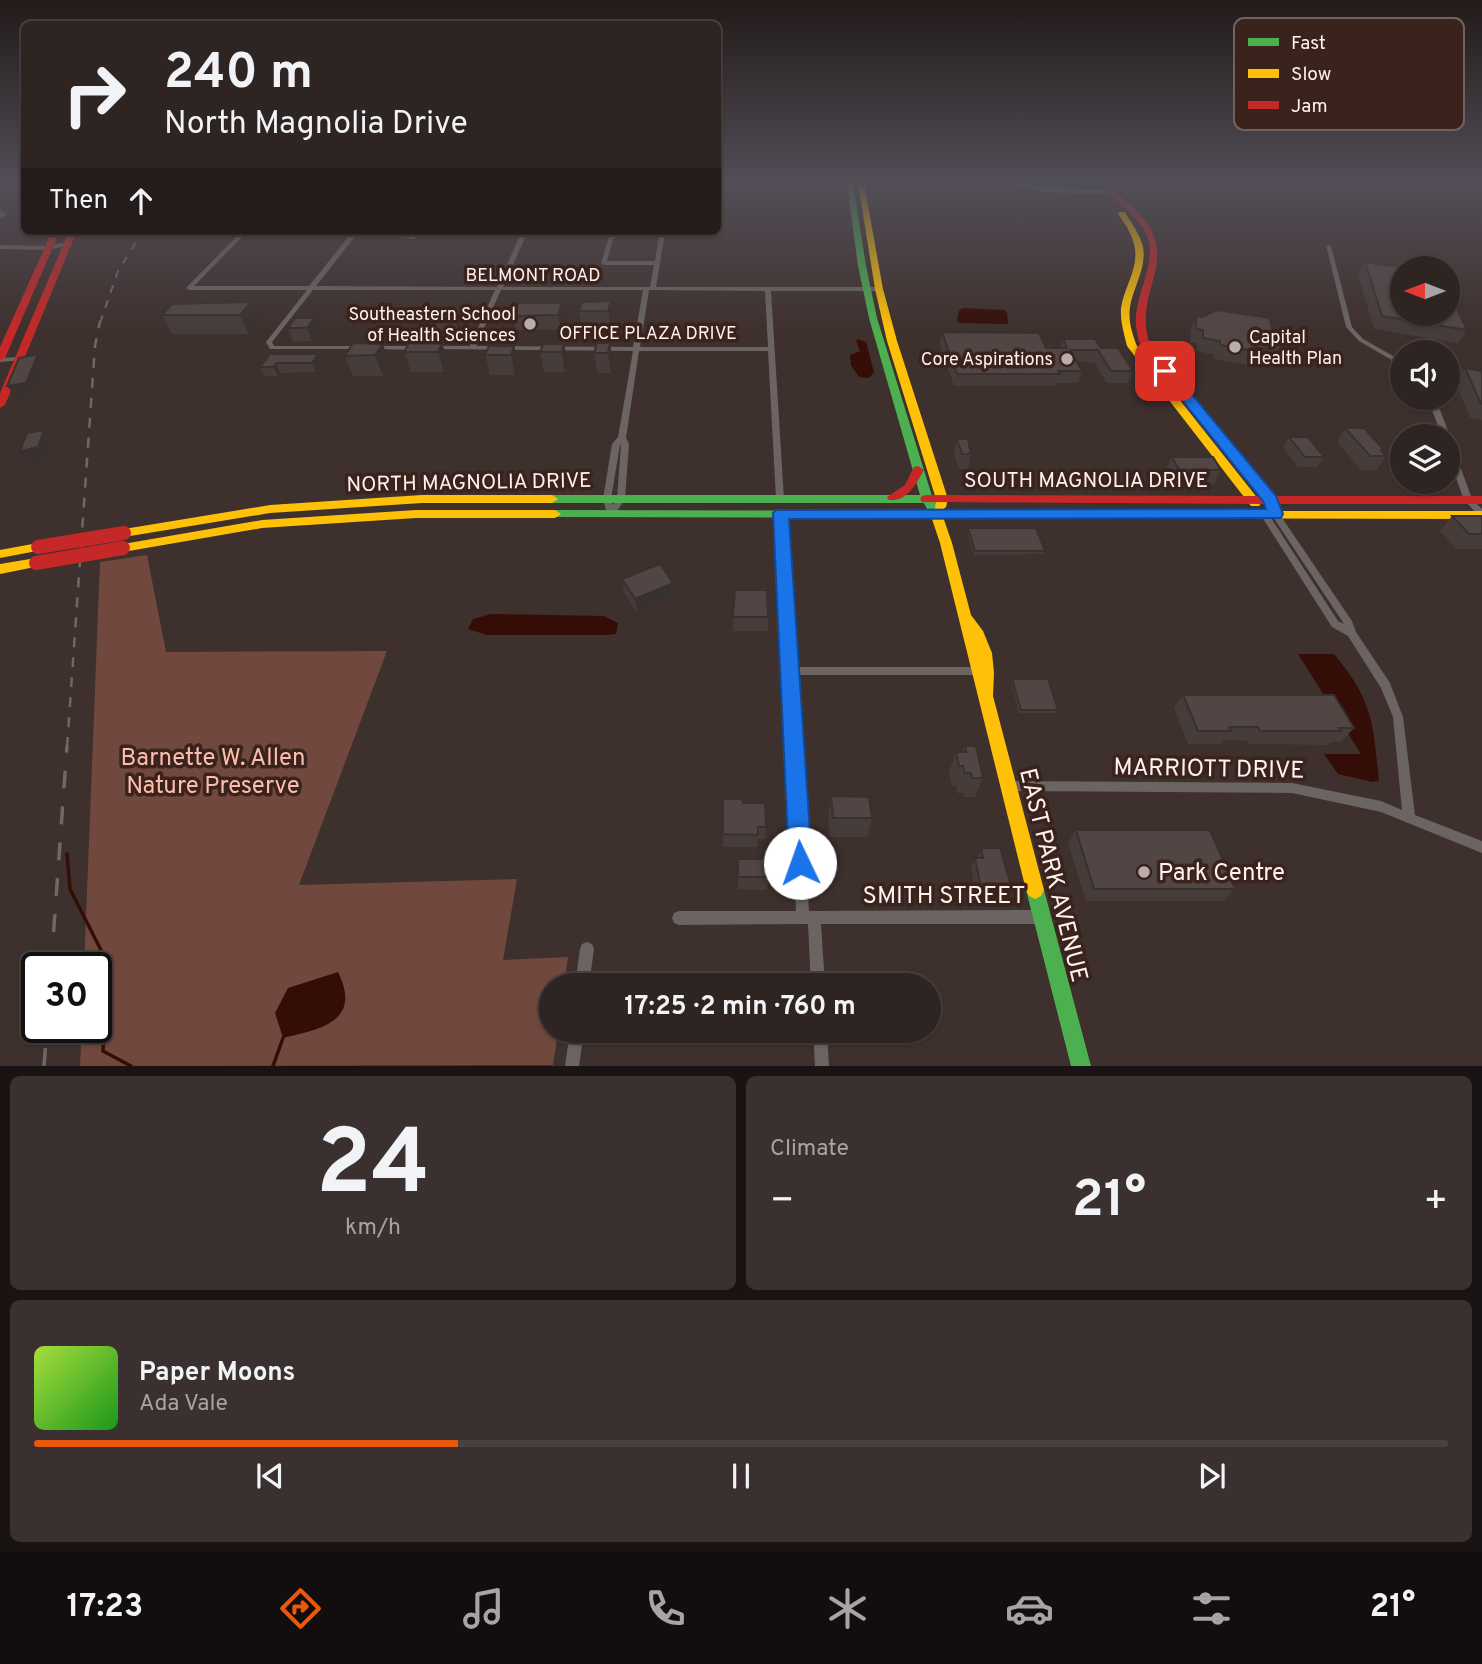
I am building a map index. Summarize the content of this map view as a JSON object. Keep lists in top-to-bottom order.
{
  "streets": {
    "main road": ["SOUTH MAGNOLIA DRIVE", "NORTH MAGNOLIA DRIVE", "EAST PARK AVENUE"],
    "street": [
      "BELMONT ROAD",
      "OFFICE PLAZA DRIVE",
      "MARRIOTT DRIVE",
      "SMITH STREET"
    ]
  },
  "crossings": [
    ["BELMONT ROAD", "OFFICE PLAZA DRIVE"],
    ["BELMONT ROAD", "EAST PARK AVENUE"],
    ["SOUTH MAGNOLIA DRIVE", "NORTH MAGNOLIA DRIVE"],
    ["SOUTH MAGNOLIA DRIVE", "EAST PARK AVENUE"],
    ["NORTH MAGNOLIA DRIVE", "EAST PARK AVENUE"],
    ["MARRIOTT DRIVE", "EAST PARK AVENUE"],
    ["EAST PARK AVENUE", "SMITH STREET"]
  ],
  "parks": ["Barnette W. Allen Nature Preserve"],
  "places": [
    "Southeastern School of Health Sciences",
    "Capital Health Plan",
    "Core Aspirations",
    "Park Centre"
  ],
  "legend": ["Fast", "Slow", "Jam"],
  "north": "left",
  "page": {
    "turn": ["240 m", "North Magnolia Drive"],
    "then": "Then",
    "limit": "30",
    "trip": "17:25 · 2 min · 760 m",
    "tile": [
      ["24", "km/h"],
      "Climate"
    ],
    "heat": ["−", "21°", "+"],
    "song": ["Paper Moons", "Ada Vale"],
    "tabs": ["17:23", "21°"]
  }
}
